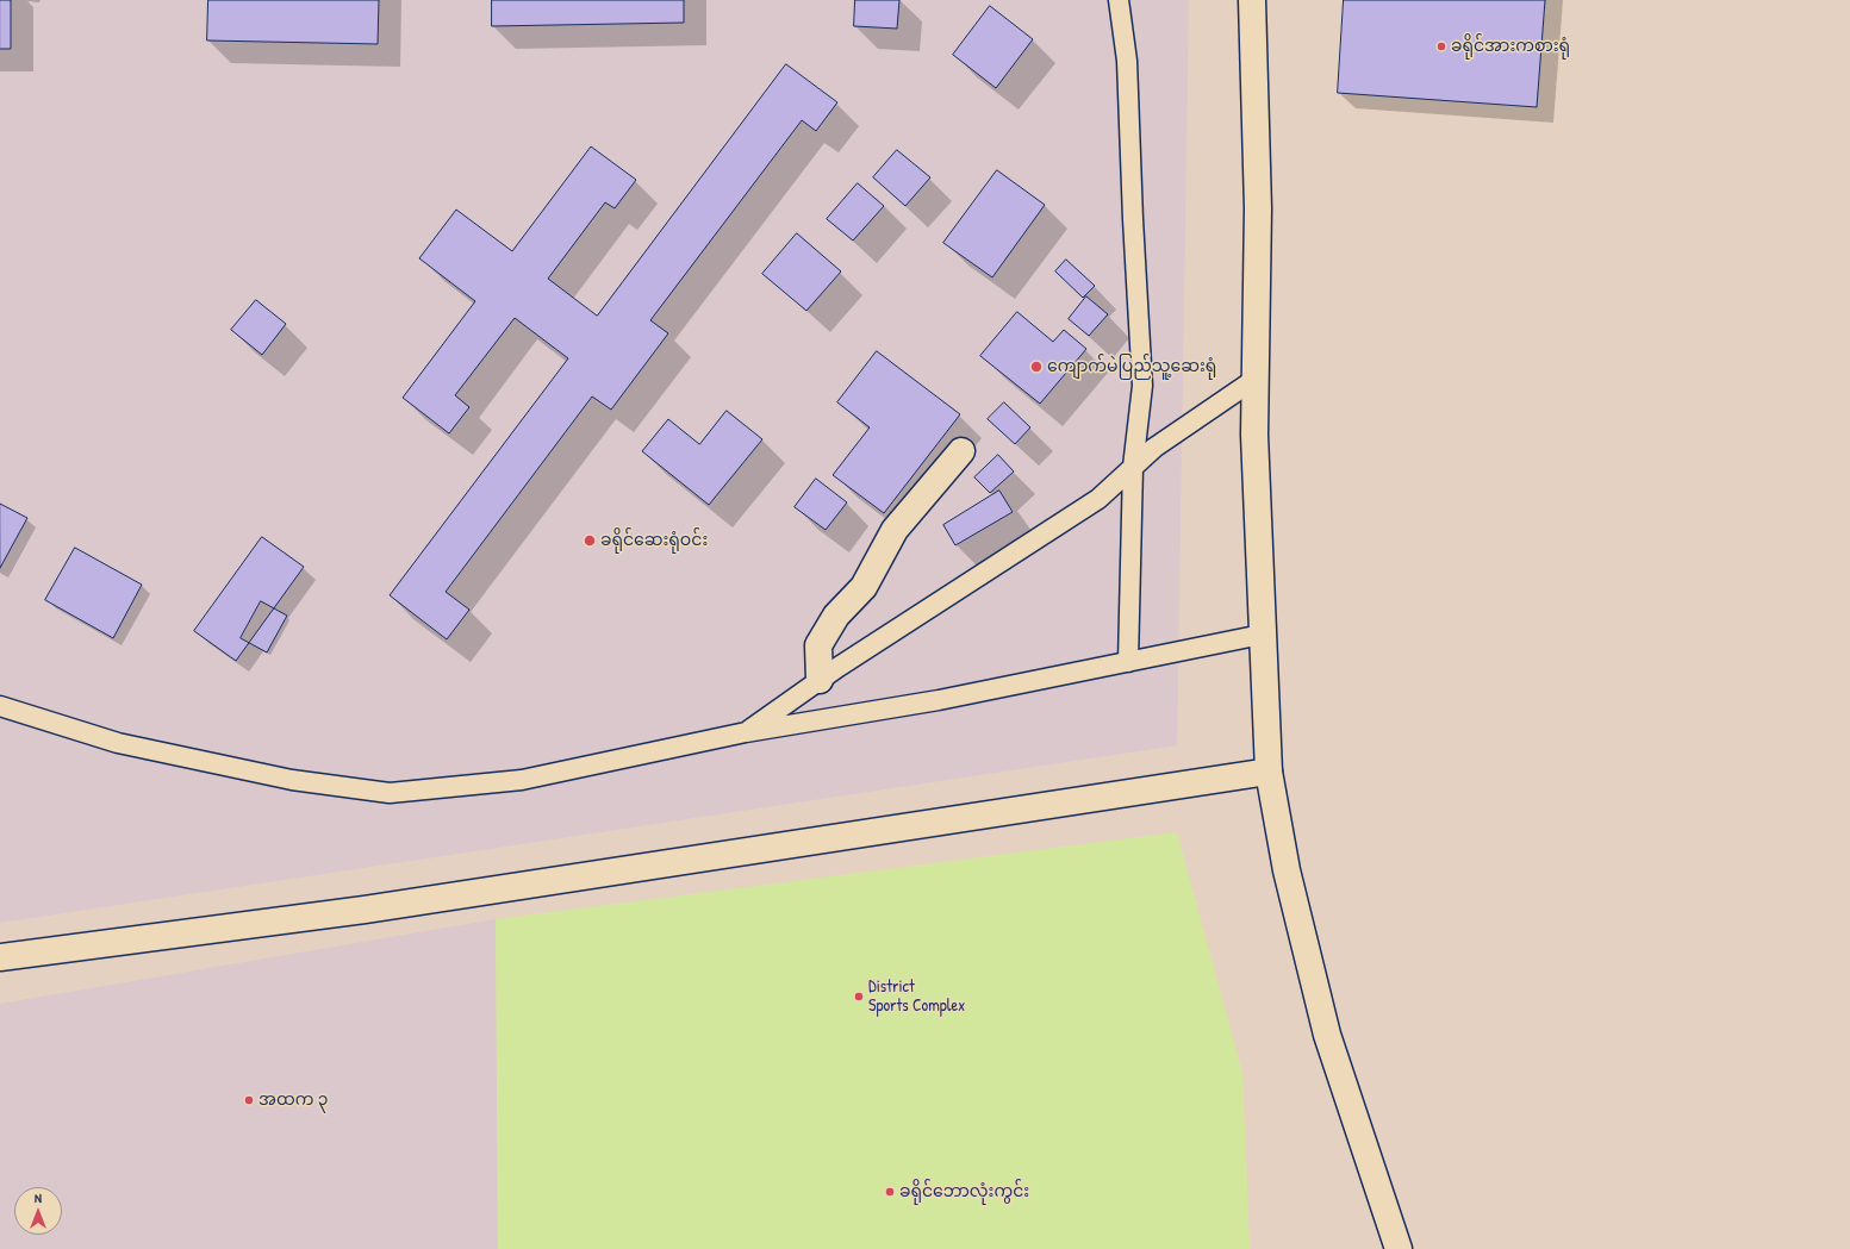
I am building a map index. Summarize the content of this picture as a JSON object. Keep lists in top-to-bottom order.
{
  "places": [
    "ခရိုင်အားကစားရုံ",
    "ကျောက်မဲပြည်သူ့ဆေးရုံ",
    "ခရိုင်ဆေးရုံဝင်း",
    "District Sports Complex",
    "အထက ၃",
    "ခရိုင်ဘောလုံးကွင်း"
  ],
  "north": "top"
}
